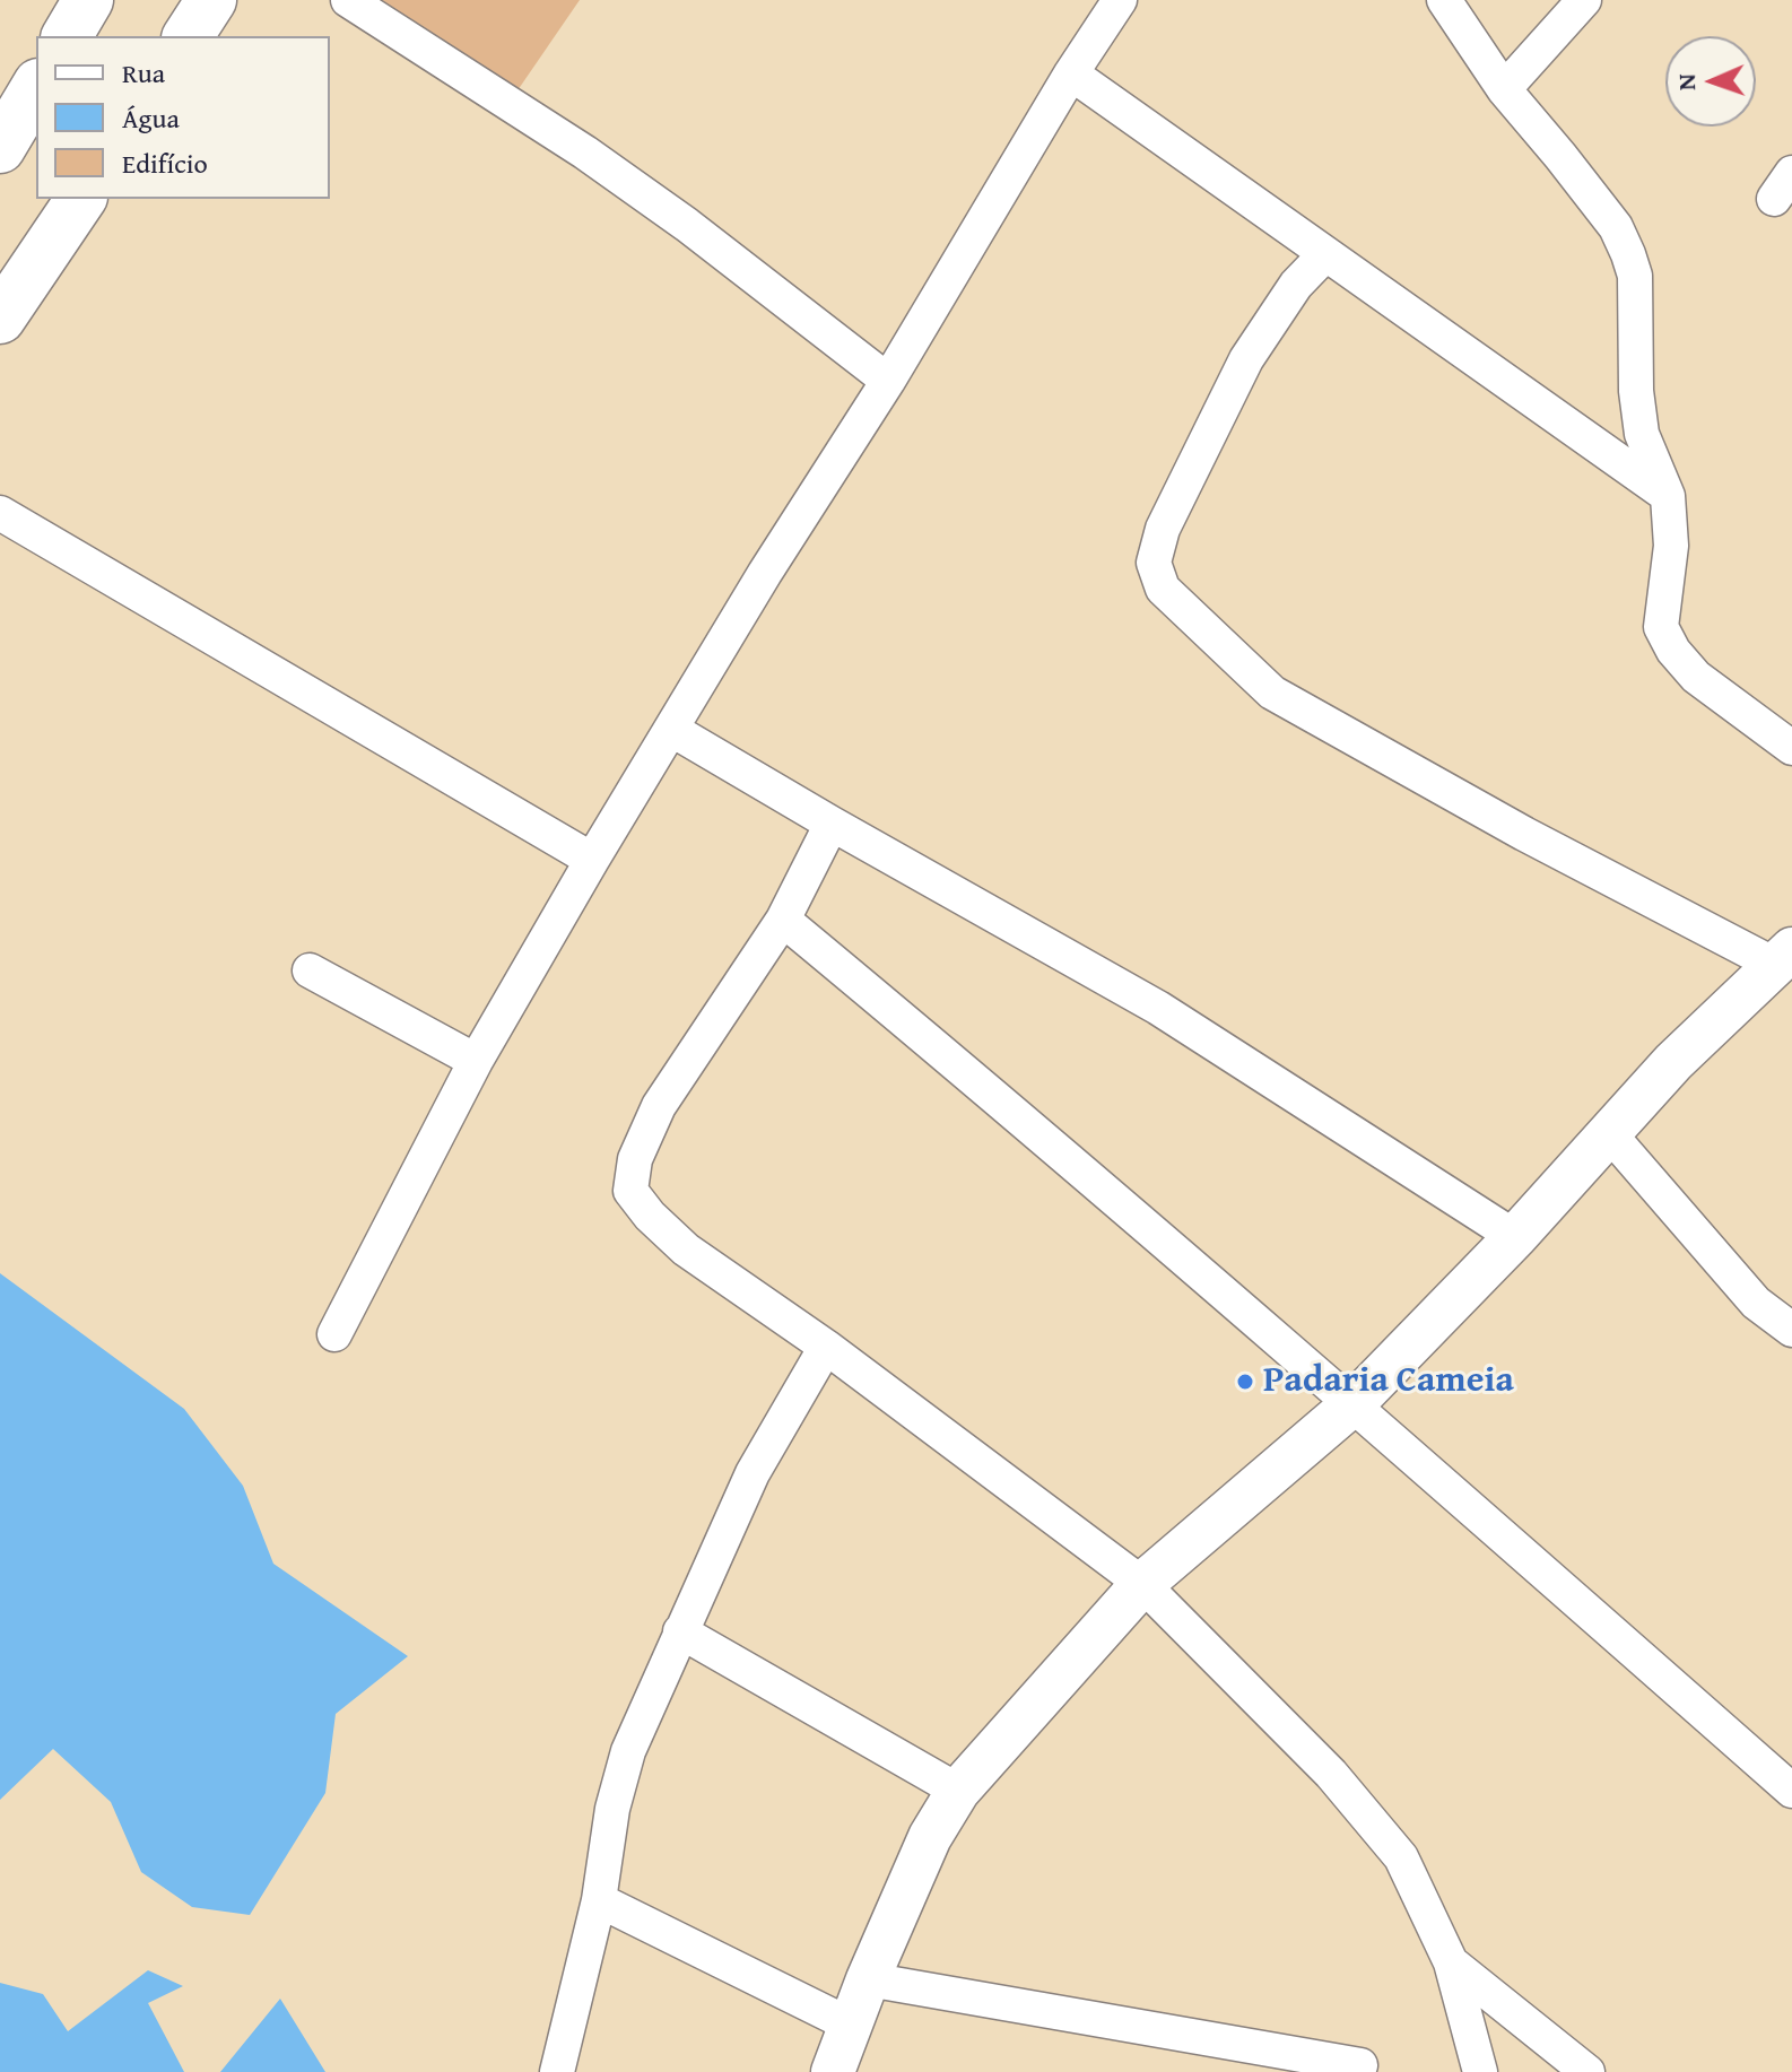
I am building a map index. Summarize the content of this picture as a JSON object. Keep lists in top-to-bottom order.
{
  "places": ["Padaria Cameia"],
  "legend": ["Rua", "Água", "Edifício"],
  "north": "left"
}
